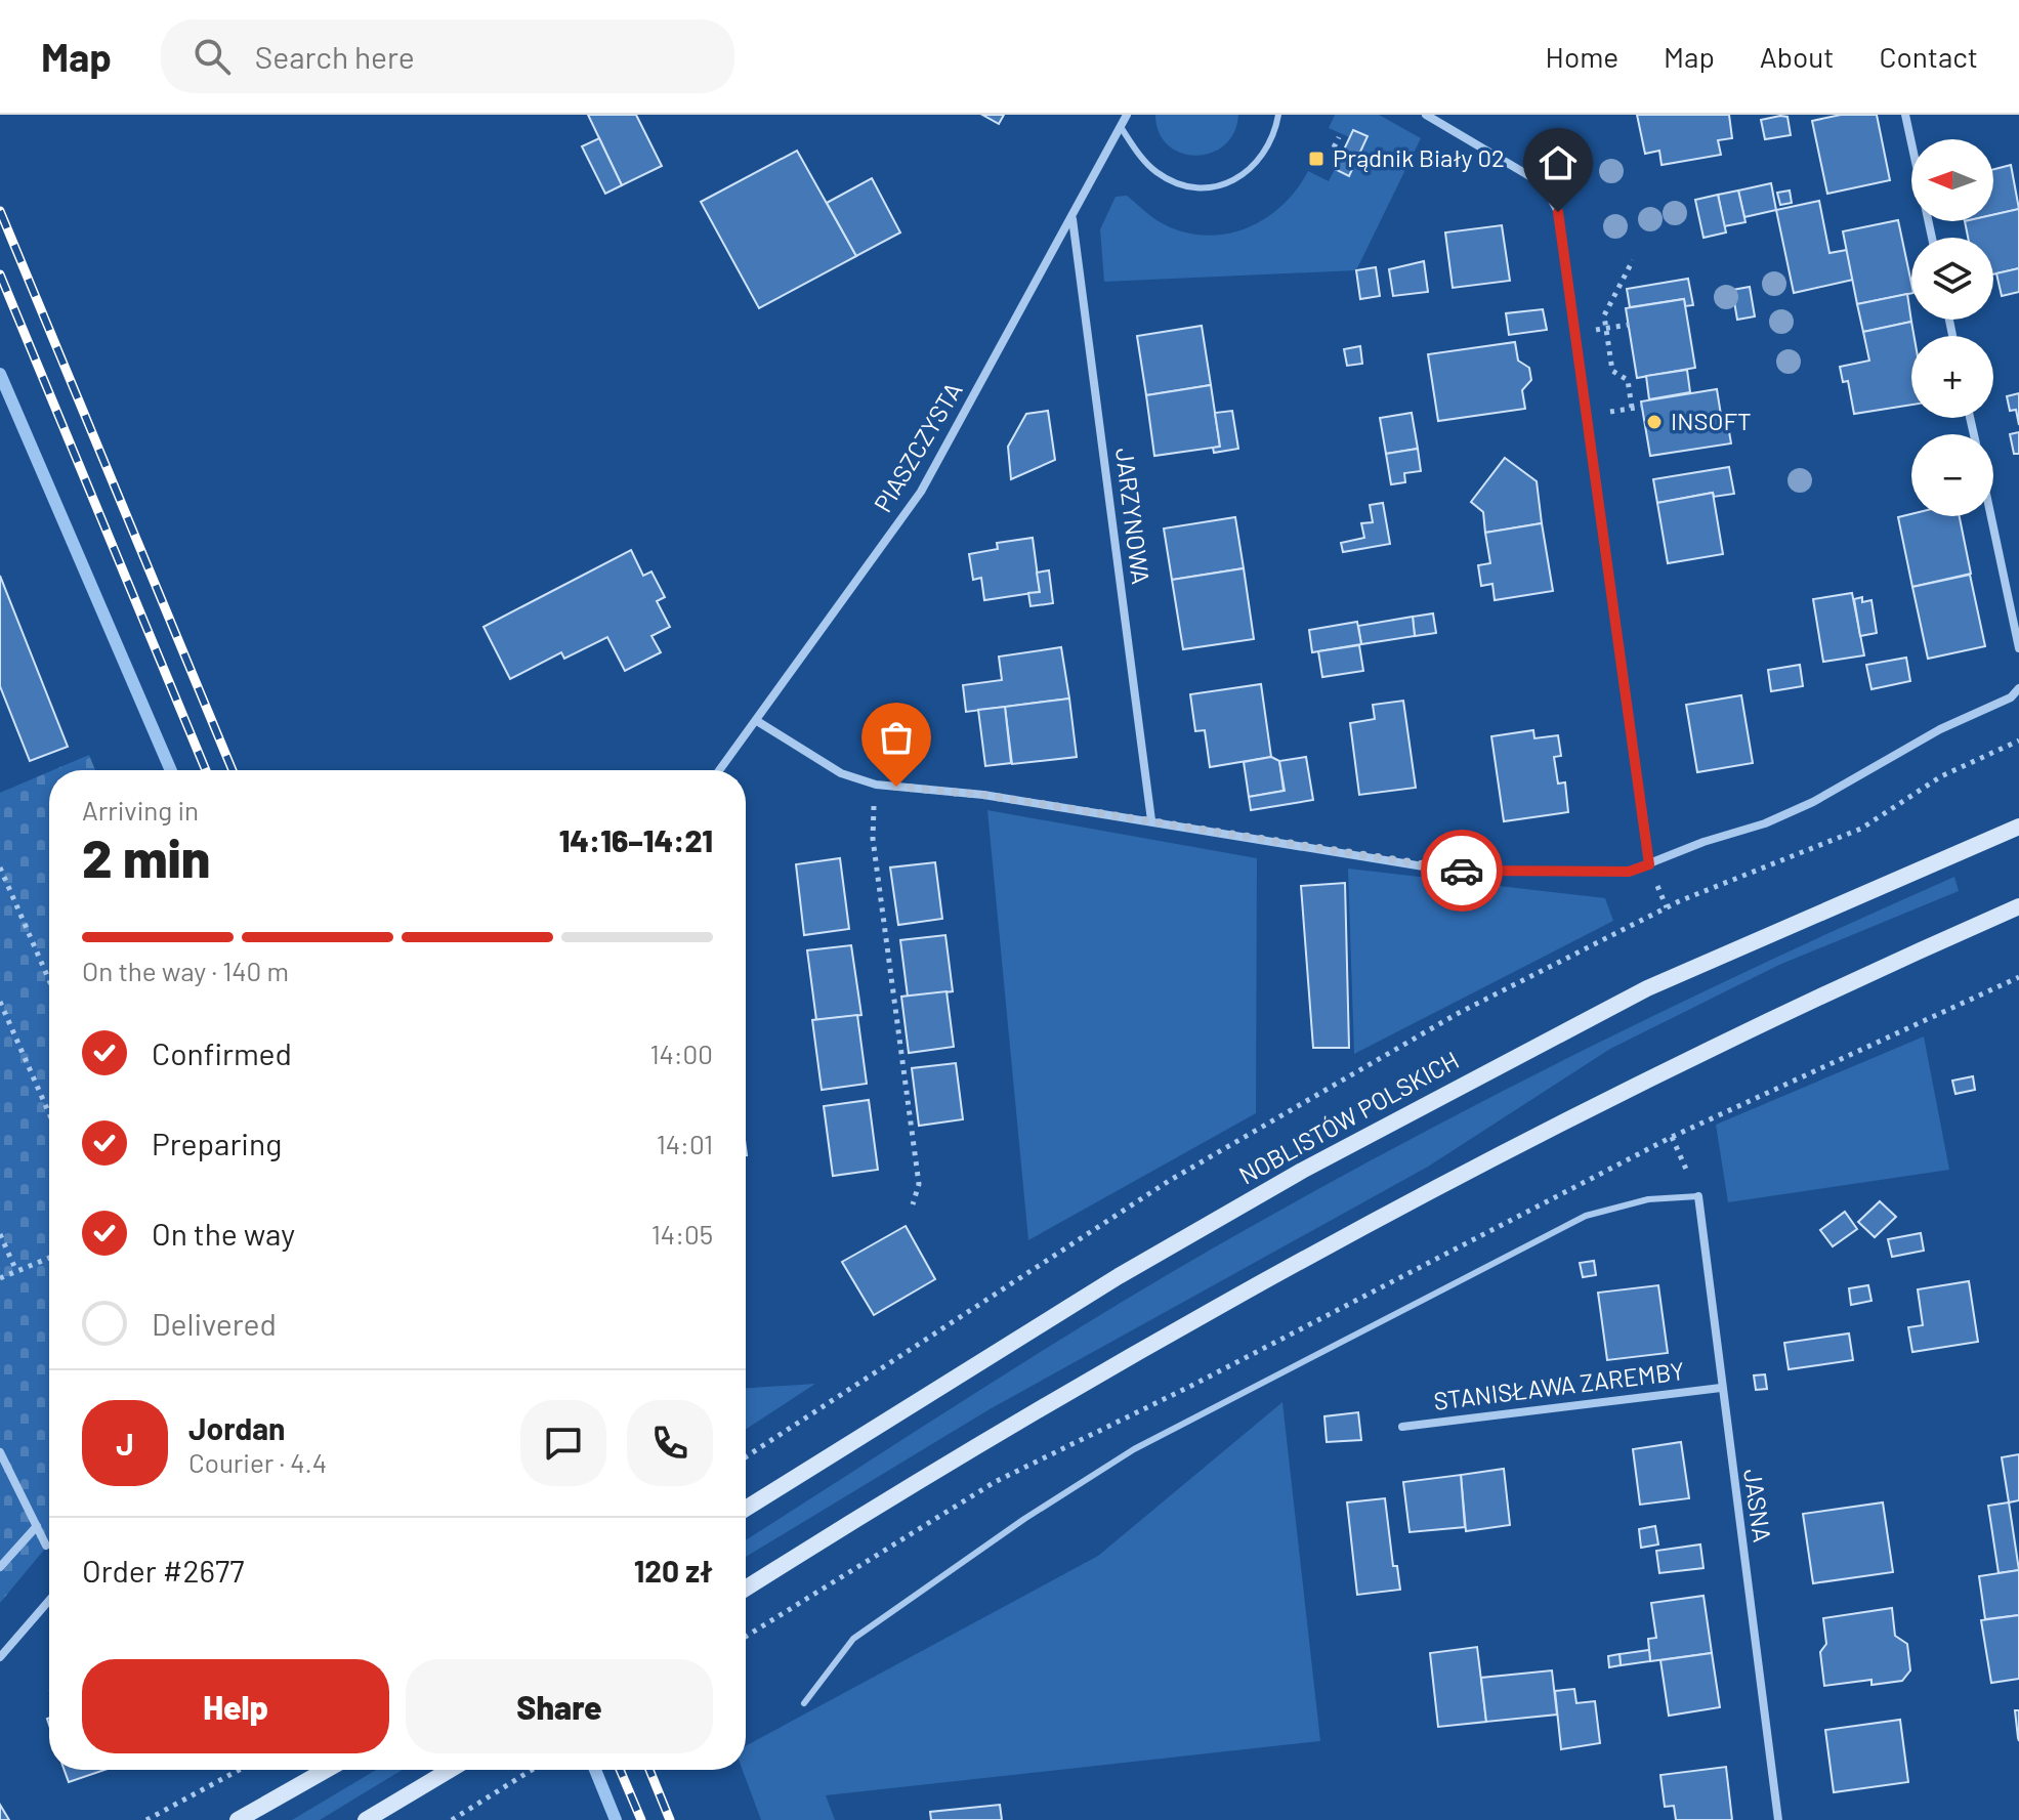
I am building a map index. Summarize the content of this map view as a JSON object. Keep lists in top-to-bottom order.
{
  "streets": {
    "main road": ["NOBLISTÓW POLSKICH"],
    "street": [
      "PIASZCZYSTA",
      "JARZYNOWA",
      "STANISŁAWA ZAREMBY",
      "JASNA"
    ]
  },
  "crossings": [
    ["PIASZCZYSTA", "JARZYNOWA"],
    ["STANISŁAWA ZAREMBY", "JASNA"]
  ],
  "places": {
    "transit": ["Prądnik Biały 02"],
    "other": ["INSOFT"]
  },
  "north": "left",
  "page": {
    "header": "Map",
    "search": "Search here",
    "nav": [
      "Home",
      "Map",
      "About",
      "Contact"
    ],
    "map_buttons": ["+", "−"],
    "heading": ["2 min", "Arriving in", "14:16–14:21"],
    "panel": [
      "Jordan",
      "Courier · 4.4",
      "Order #2677",
      "120 zł"
    ],
    "bar": "On the way · 140 m",
    "list": [
      ["Confirmed", "14:00"],
      ["Preparing", "14:01"],
      ["On the way", "14:05"],
      "Delivered"
    ],
    "round": "J",
    "buttons": ["Help", "Share"]
  }
}
